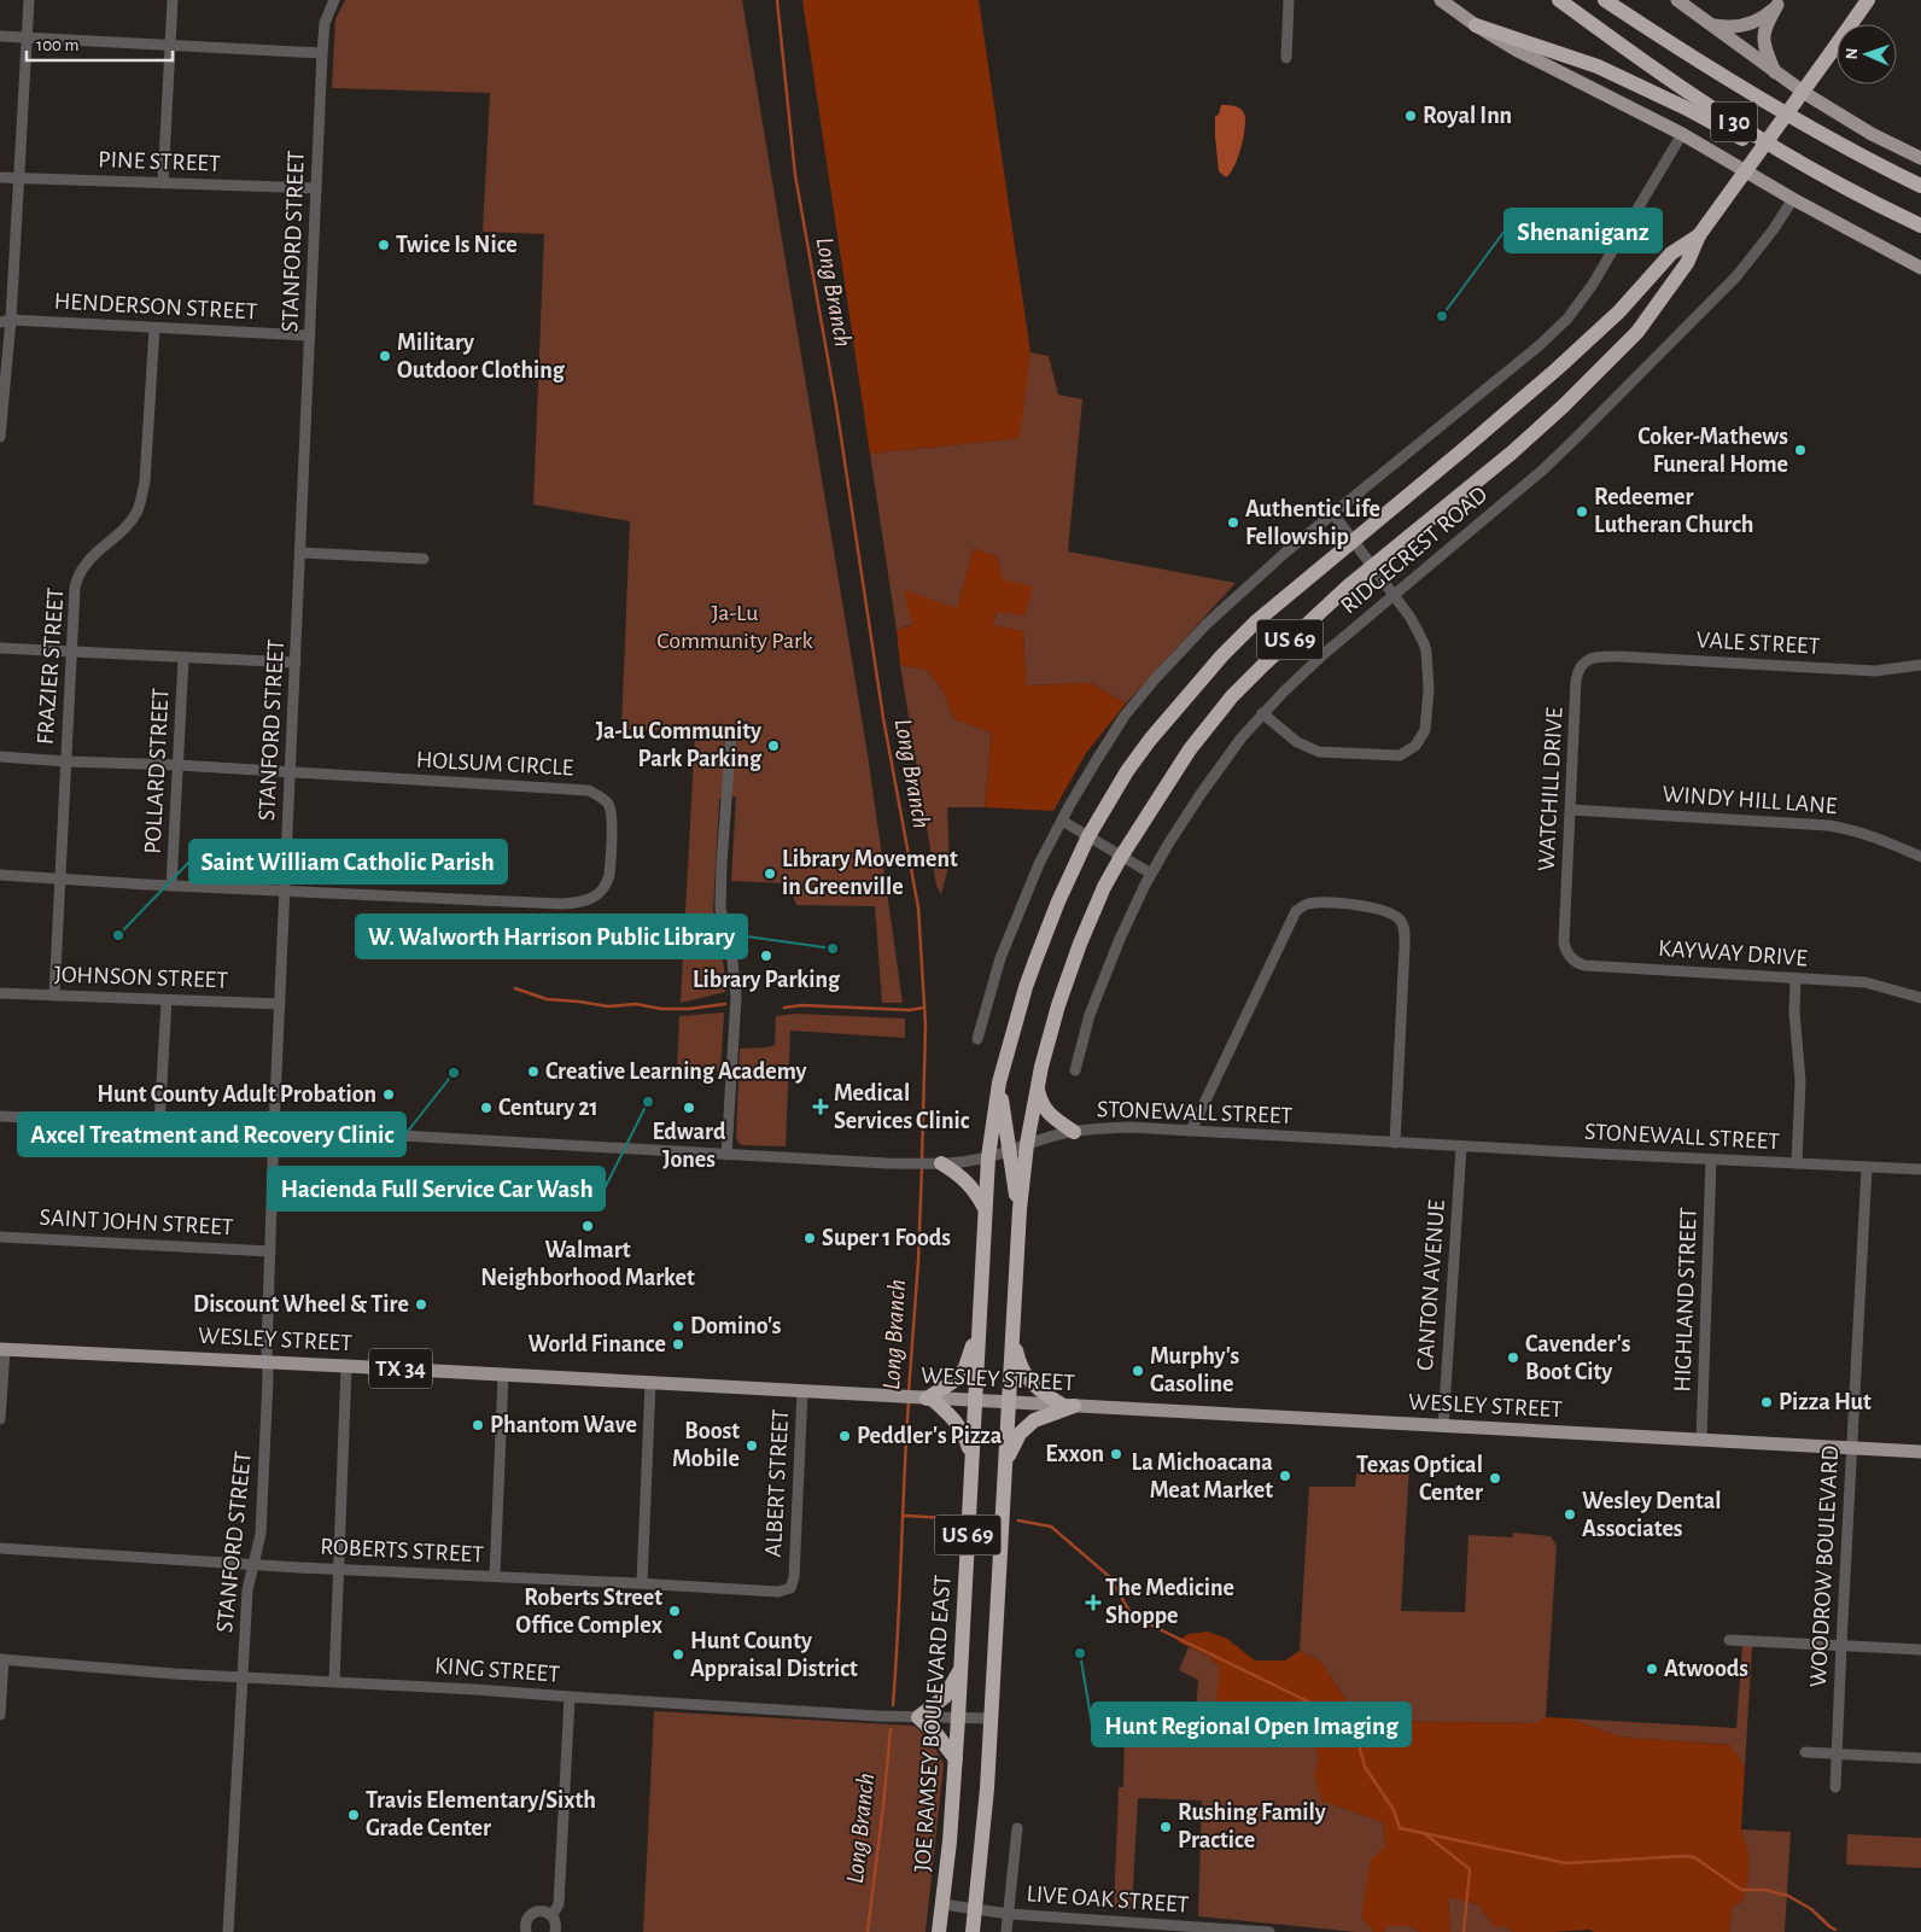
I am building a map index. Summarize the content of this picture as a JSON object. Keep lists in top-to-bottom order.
{
  "streets": {
    "highway": ["I 30", "US 69", "JOE RAMSEY BOULEVARD EAST"],
    "main road": ["WESLEY STREET", "TX 34"],
    "street": [
      "PINE STREET",
      "STANFORD STREET",
      "HENDERSON STREET",
      "RIDGECREST ROAD",
      "VALE STREET",
      "FRAZIER STREET",
      "HOLSUM CIRCLE",
      "POLLARD STREET",
      "WATCHILL DRIVE",
      "WINDY HILL LANE",
      "KAYWAY DRIVE",
      "JOHNSON STREET",
      "STONEWALL STREET",
      "SAINT JOHN STREET",
      "CANTON AVENUE",
      "HIGHLAND STREET",
      "ALBERT STREET",
      "ROBERTS STREET",
      "WOODROW BOULEVARD",
      "KING STREET",
      "LIVE OAK STREET"
    ]
  },
  "crossings": [
    ["PINE STREET", "STANFORD STREET"],
    ["STANFORD STREET", "HENDERSON STREET"],
    ["STANFORD STREET", "HOLSUM CIRCLE"],
    ["STANFORD STREET", "JOHNSON STREET"],
    ["STANFORD STREET", "STONEWALL STREET"],
    ["STANFORD STREET", "SAINT JOHN STREET"],
    ["STANFORD STREET", "WESLEY STREET"],
    ["STANFORD STREET", "ROBERTS STREET"],
    ["STANFORD STREET", "KING STREET"],
    ["HENDERSON STREET", "FRAZIER STREET"],
    ["US 69", "STONEWALL STREET"],
    ["US 69", "WESLEY STREET"],
    ["US 69", "KING STREET"],
    ["US 69", "JOE RAMSEY BOULEVARD EAST"],
    ["US 69", "LIVE OAK STREET"],
    ["VALE STREET", "WATCHILL DRIVE"],
    ["FRAZIER STREET", "HOLSUM CIRCLE"],
    ["FRAZIER STREET", "JOHNSON STREET"],
    ["HOLSUM CIRCLE", "POLLARD STREET"],
    ["WATCHILL DRIVE", "WINDY HILL LANE"],
    ["WATCHILL DRIVE", "KAYWAY DRIVE"],
    ["STONEWALL STREET", "CANTON AVENUE"],
    ["STONEWALL STREET", "HIGHLAND STREET"],
    ["STONEWALL STREET", "WOODROW BOULEVARD"],
    ["STONEWALL STREET", "JOE RAMSEY BOULEVARD EAST"],
    ["CANTON AVENUE", "WESLEY STREET"],
    ["HIGHLAND STREET", "WESLEY STREET"],
    ["WESLEY STREET", "ALBERT STREET"],
    ["WESLEY STREET", "WOODROW BOULEVARD"],
    ["WESLEY STREET", "JOE RAMSEY BOULEVARD EAST"],
    ["ALBERT STREET", "ROBERTS STREET"],
    ["KING STREET", "JOE RAMSEY BOULEVARD EAST"],
    ["JOE RAMSEY BOULEVARD EAST", "LIVE OAK STREET"]
  ],
  "water": ["Long Branch"],
  "parks": ["Ja-Lu Community Park"],
  "places": {
    "other": [
      "Royal Inn",
      "Twice Is Nice",
      "Shenaniganz",
      "Military Outdoor Clothing",
      "Coker-Mathews Funeral Home",
      "Redeemer Lutheran Church",
      "Authentic Life Fellowship",
      "Ja-Lu Community Park Parking",
      "Library Movement in Greenville",
      "Saint William Catholic Parish",
      "W. Walworth Harrison Public Library",
      "Library Parking",
      "Creative Learning Academy",
      "Axcel Treatment and Recovery Clinic",
      "Hunt County Adult Probation",
      "Hacienda Full Service Car Wash",
      "Century 21",
      "Edward Jones",
      "Walmart Neighborhood Market",
      "Super 1 Foods",
      "Discount Wheel & Tire",
      "Domino's",
      "World Finance",
      "Cavender's Boot City",
      "Murphy's Gasoline",
      "Pizza Hut",
      "Phantom Wave",
      "Peddler's Pizza",
      "Boost Mobile",
      "Exxon",
      "La Michoacana Meat Market",
      "Texas Optical Center",
      "Wesley Dental Associates",
      "Roberts Street Office Complex",
      "Hunt Regional Open Imaging",
      "Hunt County Appraisal District",
      "Atwoods",
      "Travis Elementary/Sixth Grade Center",
      "Rushing Family Practice"
    ],
    "health": ["Medical Services Clinic", "The Medicine Shoppe"]
  },
  "scale_bar": "100 m",
  "north": "left"
}
